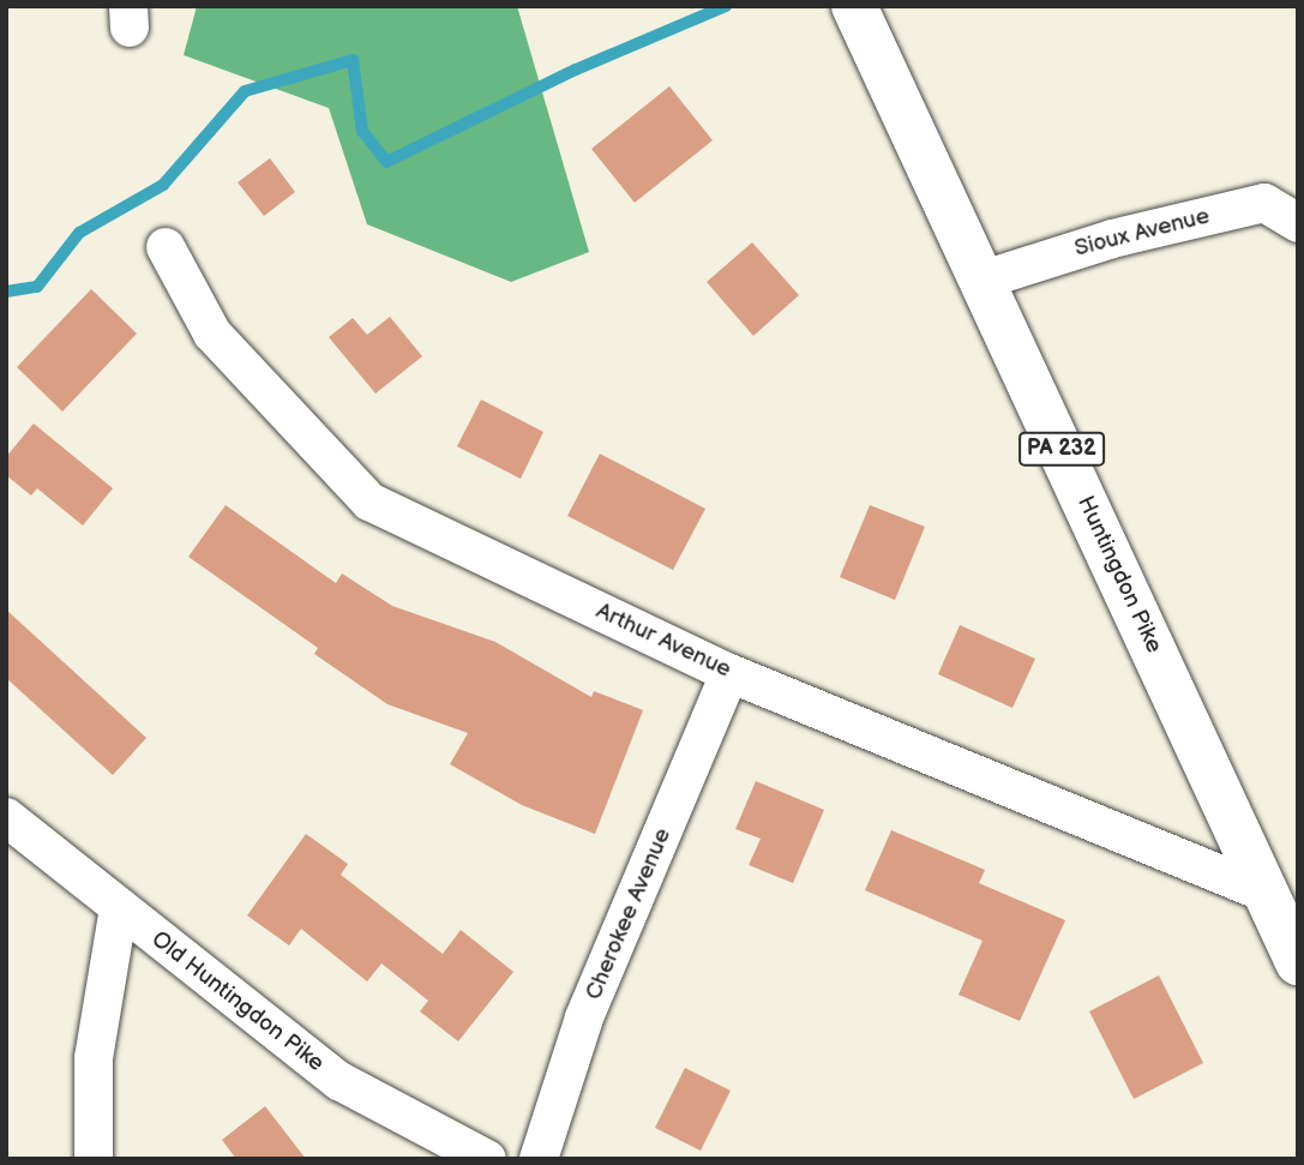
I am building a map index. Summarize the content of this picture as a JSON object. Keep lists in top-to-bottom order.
{
  "streets": {
    "main road": ["PA 232", "Huntingdon Pike"],
    "street": [
      "Sioux Avenue",
      "Arthur Avenue",
      "Cherokee Avenue",
      "Old Huntingdon Pike"
    ]
  },
  "crossings": [
    ["Sioux Avenue", "Huntingdon Pike"],
    ["Huntingdon Pike", "Arthur Avenue"],
    ["Arthur Avenue", "Cherokee Avenue"]
  ]
}
